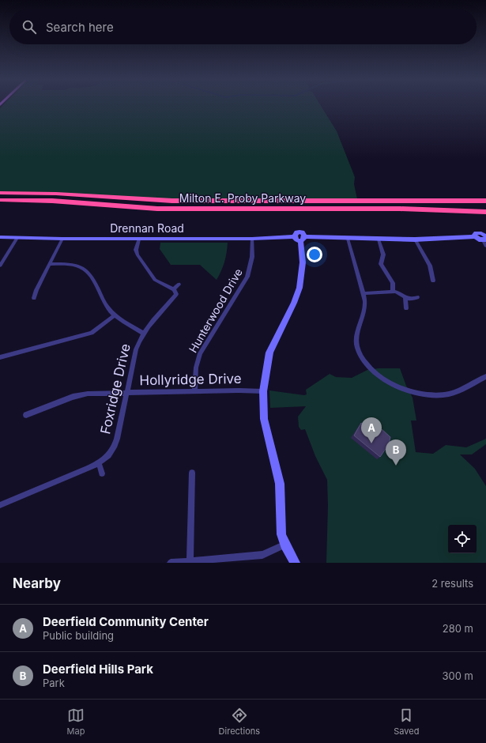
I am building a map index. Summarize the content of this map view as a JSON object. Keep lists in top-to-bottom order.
{
  "streets": {
    "highway": ["Milton E. Proby Parkway"],
    "street": [
      "Drennan Road",
      "Hunterwood Drive",
      "Hollyridge Drive",
      "Foxridge Drive"
    ]
  },
  "crossings": [
    ["Drennan Road", "Hunterwood Drive"],
    ["Hunterwood Drive", "Hollyridge Drive"],
    ["Hollyridge Drive", "Foxridge Drive"]
  ],
  "page": {
    "search": "Search here",
    "pins": ["A", "B"],
    "heading": ["Nearby", "2 results"],
    "list": [
      {
        "mark": "A",
        "name": "Deerfield Community Center",
        "note": "Public building",
        "value": "280 m"
      },
      {
        "mark": "B",
        "name": "Deerfield Hills Park",
        "note": "Park",
        "value": "300 m"
      }
    ],
    "nav": ["Map", "Directions", "Saved"]
  }
}
